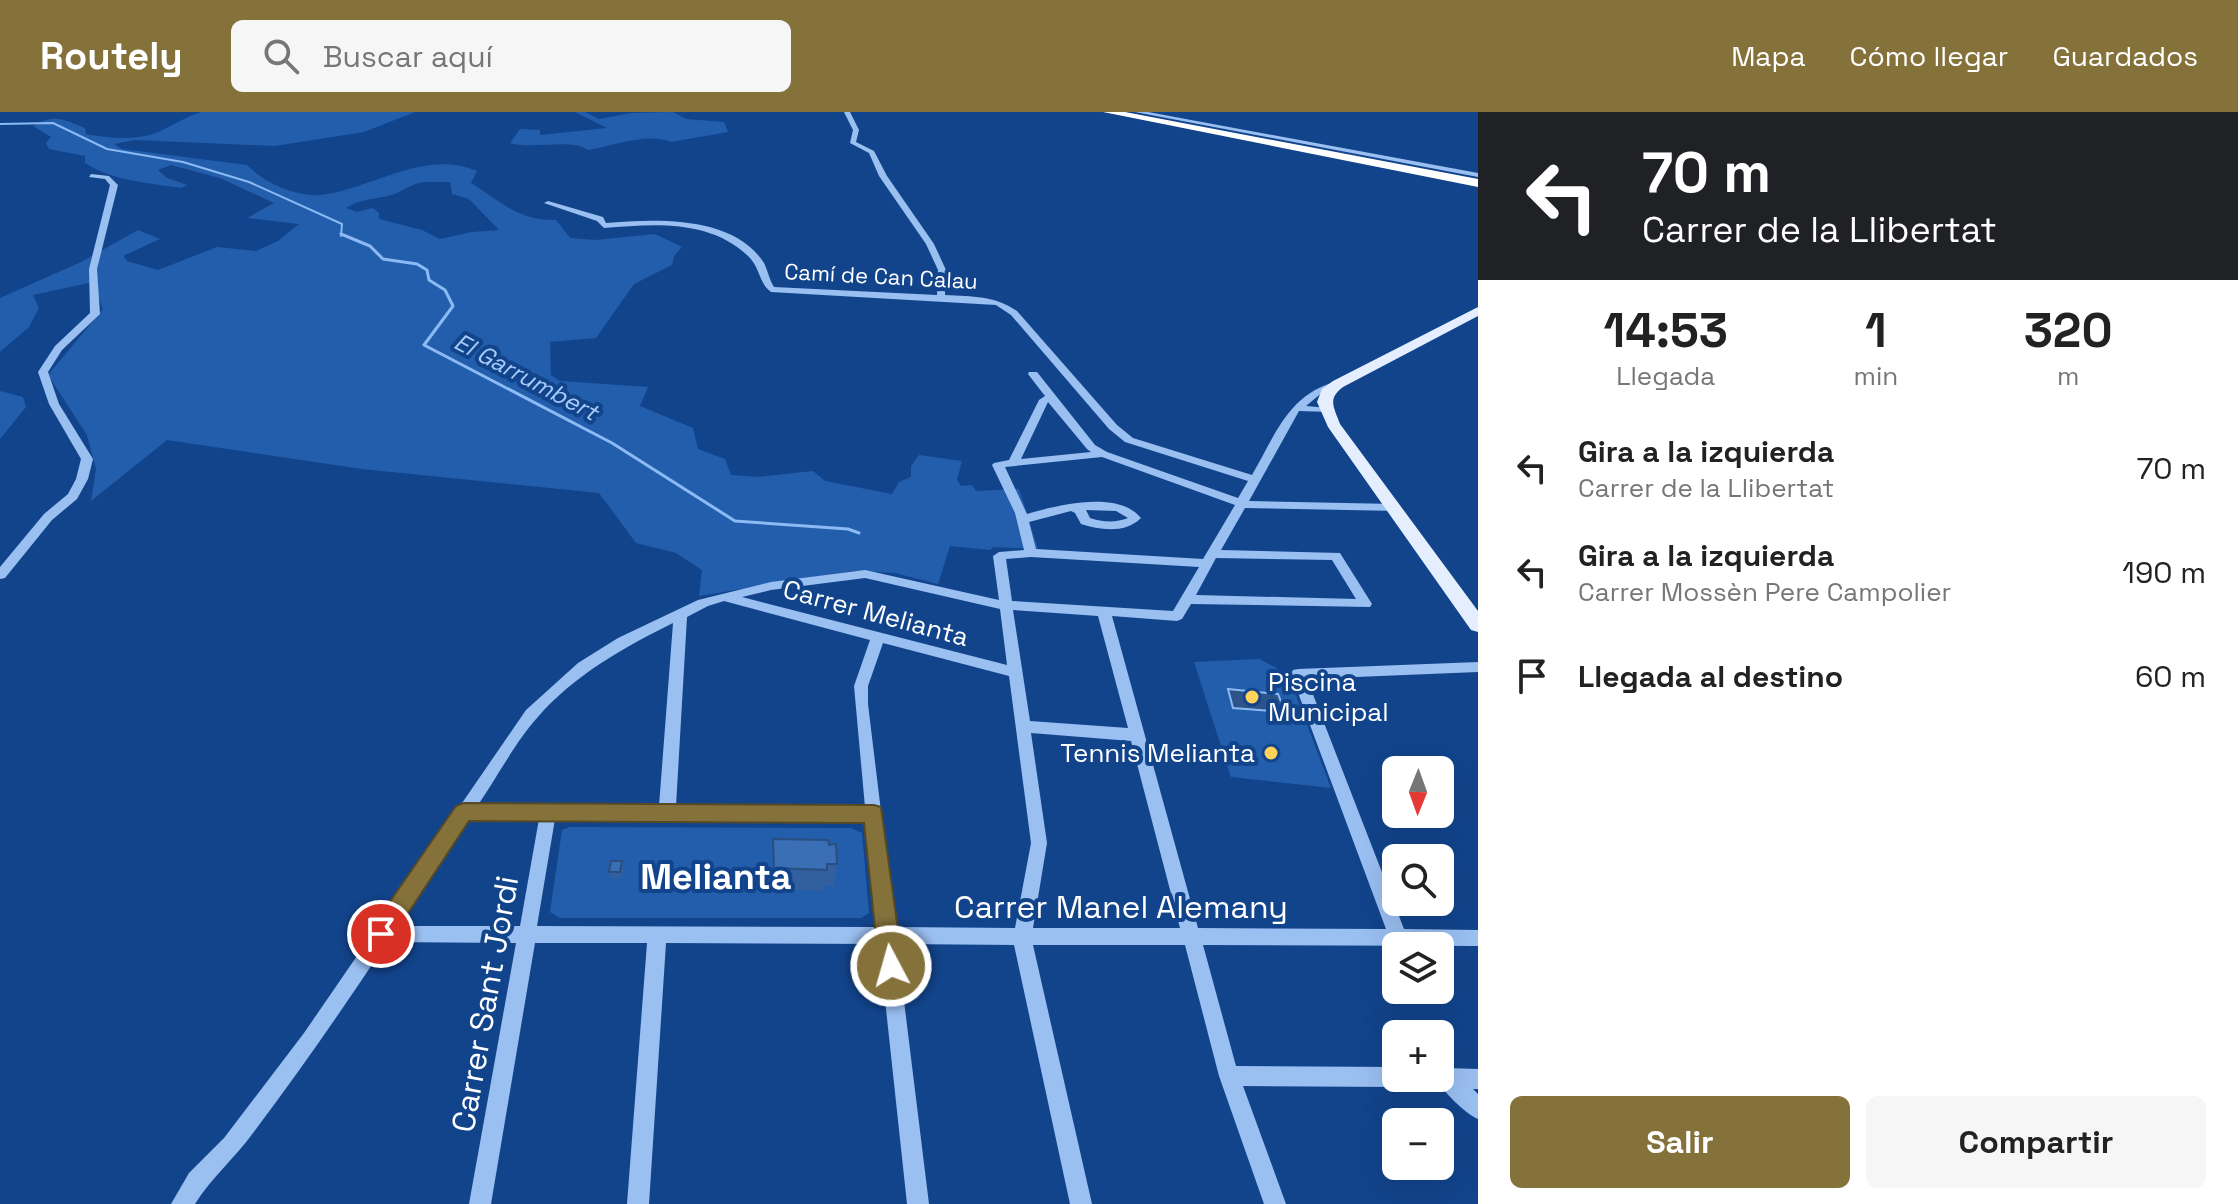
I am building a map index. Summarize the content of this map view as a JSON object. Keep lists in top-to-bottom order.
{
  "streets": {
    "street": [
      "Camí de Can Calau",
      "Carrer Melianta",
      "Carrer Manel Alemany",
      "Carrer Sant Jordi"
    ]
  },
  "crossings": [
    ["Carrer Manel Alemany", "Carrer Sant Jordi"]
  ],
  "districts": ["Melianta"],
  "water": ["El Garrumbert"],
  "places": ["Piscina Municipal", "Tennis Melianta"],
  "north": "bottom",
  "page": {
    "header": "Routely",
    "search": "Buscar aquí",
    "nav": ["Mapa", "Cómo llegar", "Guardados"],
    "turn": ["70 m", "Carrer de la Llibertat"],
    "eta": [
      "14:53",
      "Llegada",
      "1",
      "min",
      "320",
      "m"
    ],
    "list": [
      {
        "name": "Gira a la izquierda",
        "note": "Carrer de la Llibertat",
        "value": "70 m"
      },
      {
        "name": "Gira a la izquierda",
        "note": "Carrer Mossèn Pere Campolier",
        "value": "190 m"
      },
      {
        "name": "Llegada al destino",
        "value": "60 m"
      }
    ],
    "map_buttons": ["+", "−"],
    "buttons": ["Salir", "Compartir"]
  }
}
